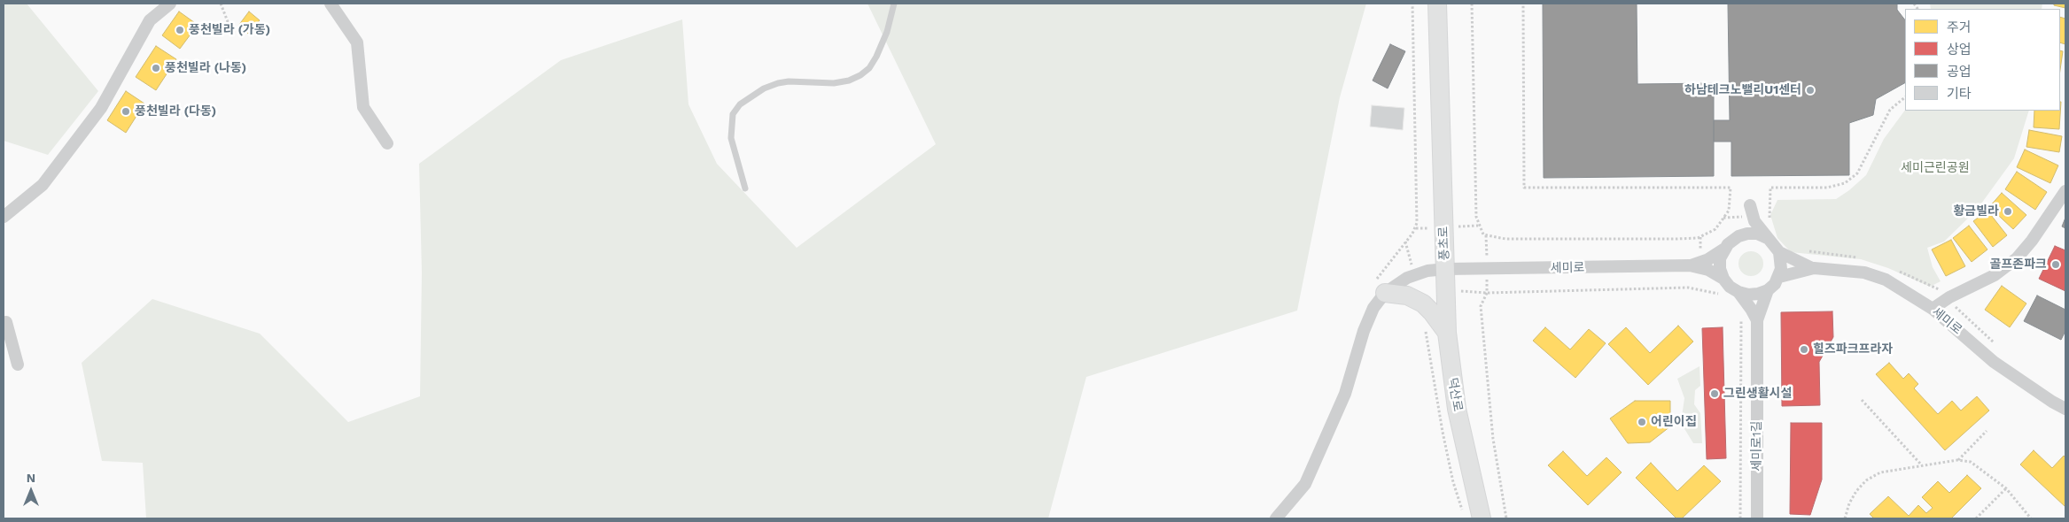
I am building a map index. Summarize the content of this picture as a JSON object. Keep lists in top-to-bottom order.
{
  "streets": {
    "main road": ["풍초로", "덕산로"],
    "street": ["세미로", "세미로1길"]
  },
  "crossings": [
    ["풍초로", "세미로"],
    ["풍초로", "덕산로"],
    ["세미로", "덕산로"]
  ],
  "parks": ["세미근린공원"],
  "places": [
    "풍천빌라 (가동)",
    "풍천빌라 (나동)",
    "하남테크노밸리U1센터",
    "풍천빌라 (다동)",
    "황금빌라",
    "골프존파크",
    "힐즈파크프라자",
    "그린생활시설",
    "어린이집"
  ],
  "legend": [
    "주거",
    "상업",
    "공업",
    "기타"
  ],
  "north": "top"
}
